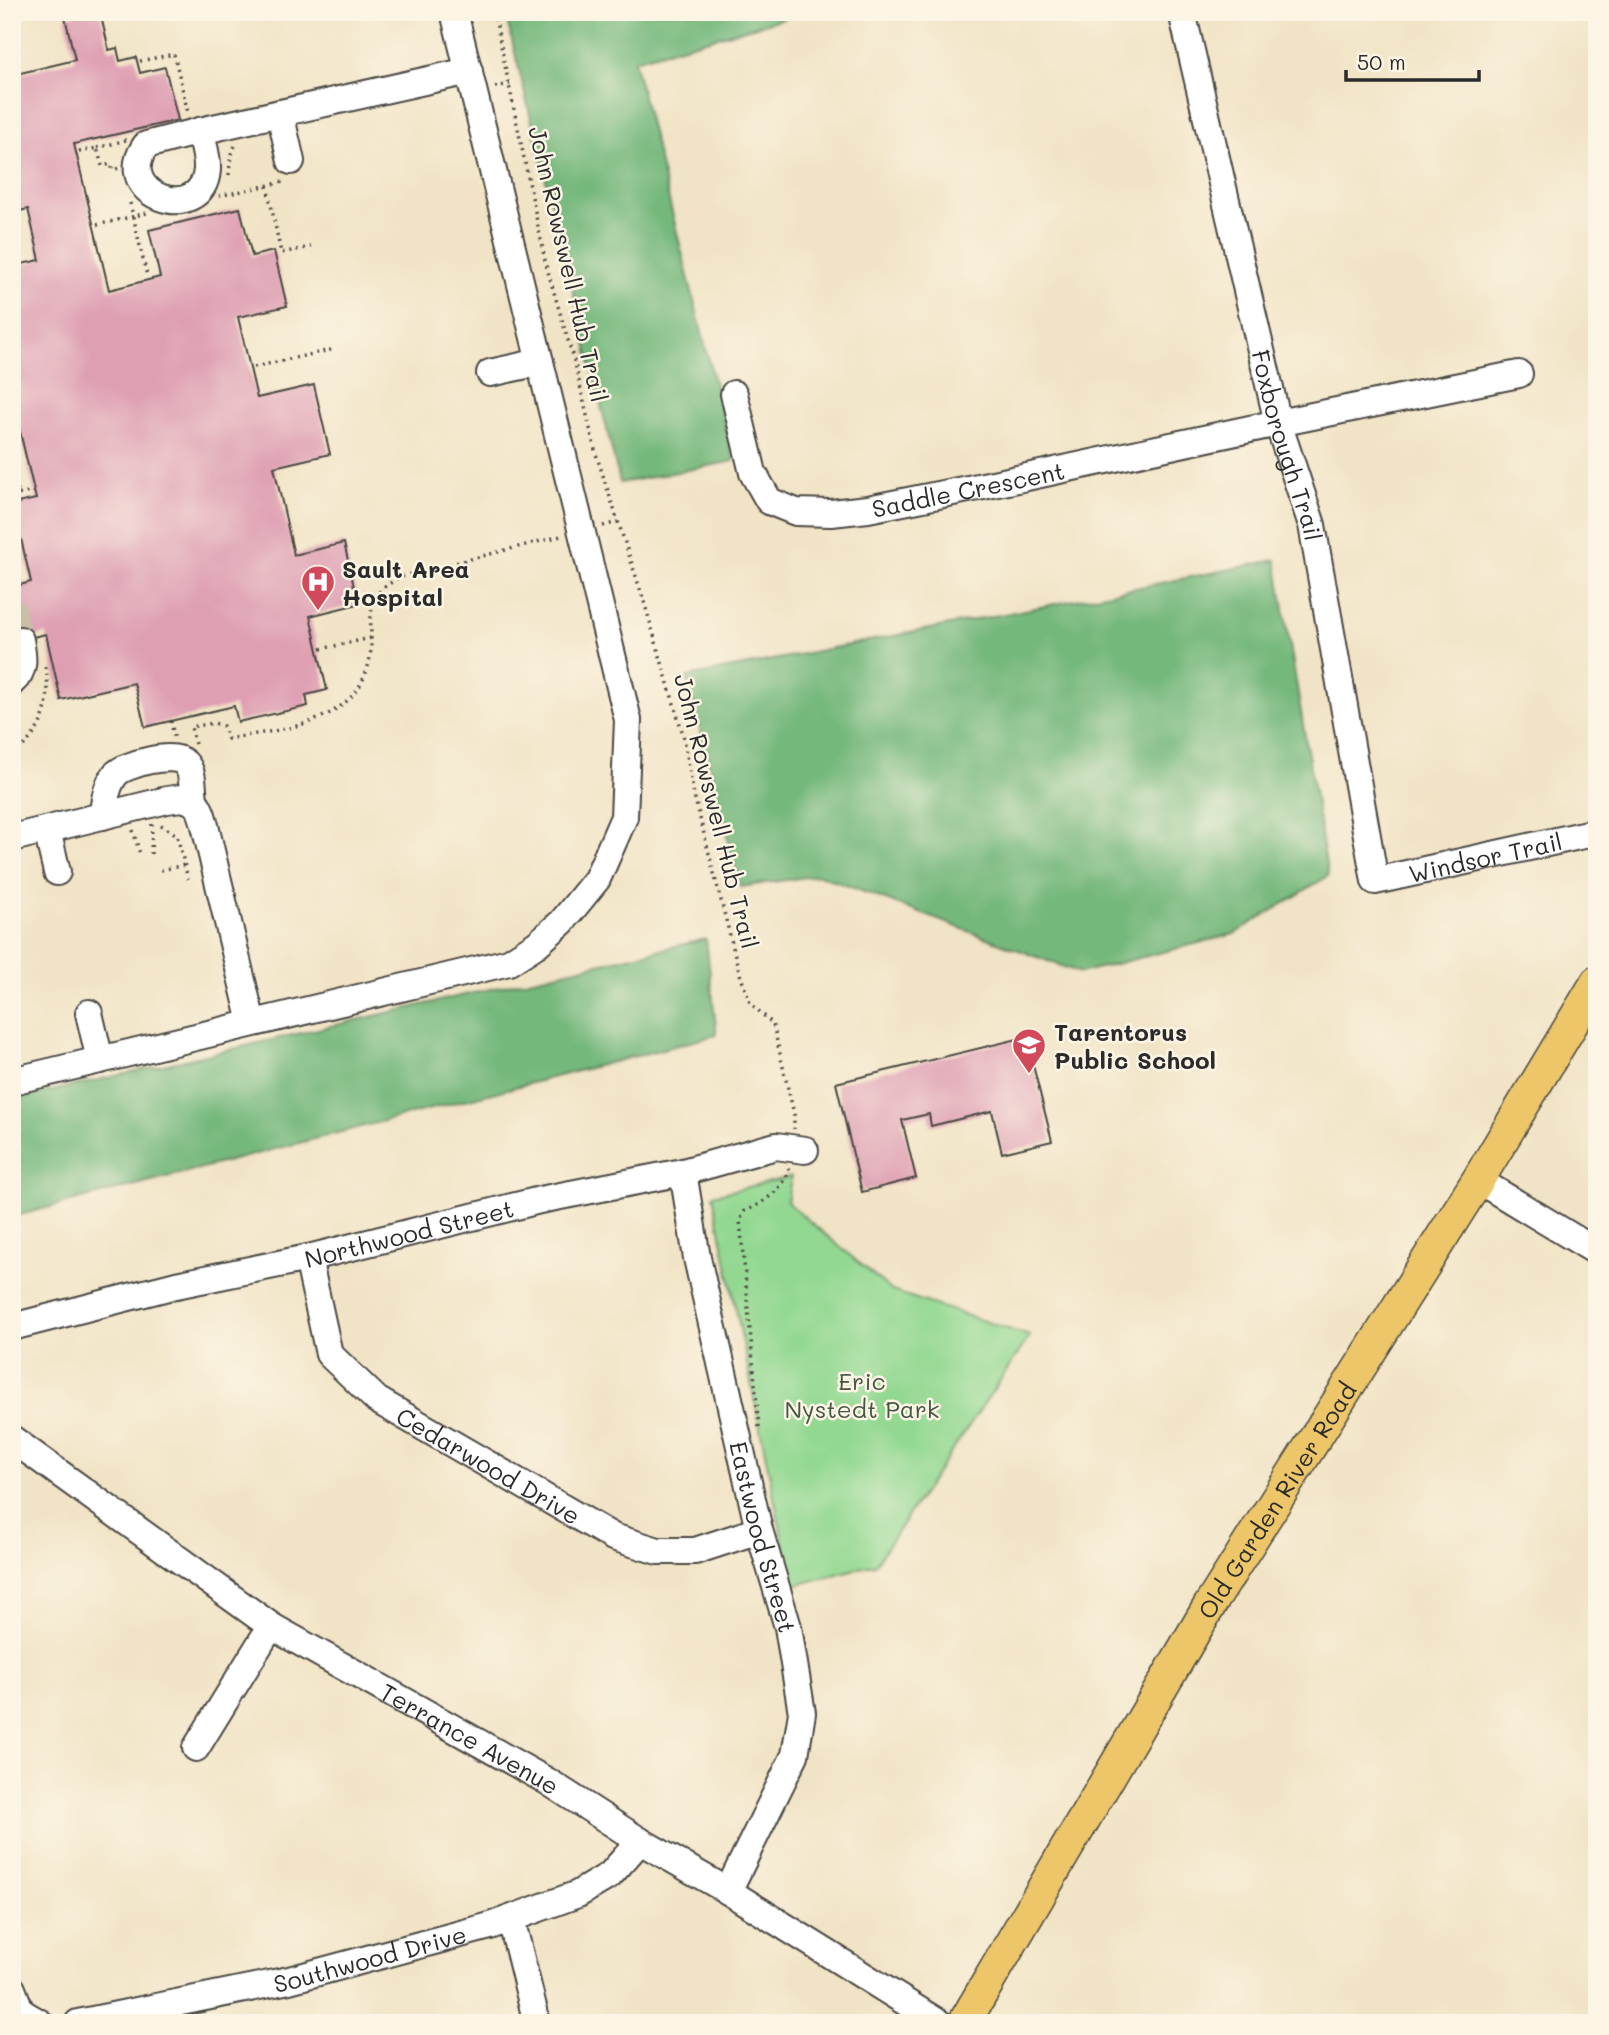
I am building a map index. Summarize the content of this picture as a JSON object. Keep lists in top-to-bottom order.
{
  "streets": {
    "main road": ["Old Garden River Road"],
    "street": [
      "Foxborough Trail",
      "Saddle Crescent",
      "Windsor Trail",
      "Northwood Street",
      "Cedarwood Drive",
      "Eastwood Street",
      "Terrance Avenue",
      "Southwood Drive"
    ],
    "path": ["John Rowswell Hub Trail"]
  },
  "crossings": [
    ["John Rowswell Hub Trail", "Northwood Street"],
    ["Foxborough Trail", "Saddle Crescent"],
    ["Foxborough Trail", "Windsor Trail"],
    ["Northwood Street", "Cedarwood Drive"],
    ["Northwood Street", "Eastwood Street"],
    ["Cedarwood Drive", "Eastwood Street"],
    ["Eastwood Street", "Terrance Avenue"],
    ["Terrance Avenue", "Southwood Drive"]
  ],
  "parks": ["Eric Nystedt Park"],
  "places": {
    "hospital": ["Sault Area Hospital"],
    "school or university": ["Tarentorus Public School"]
  },
  "scale_bar": "50 m"
}
